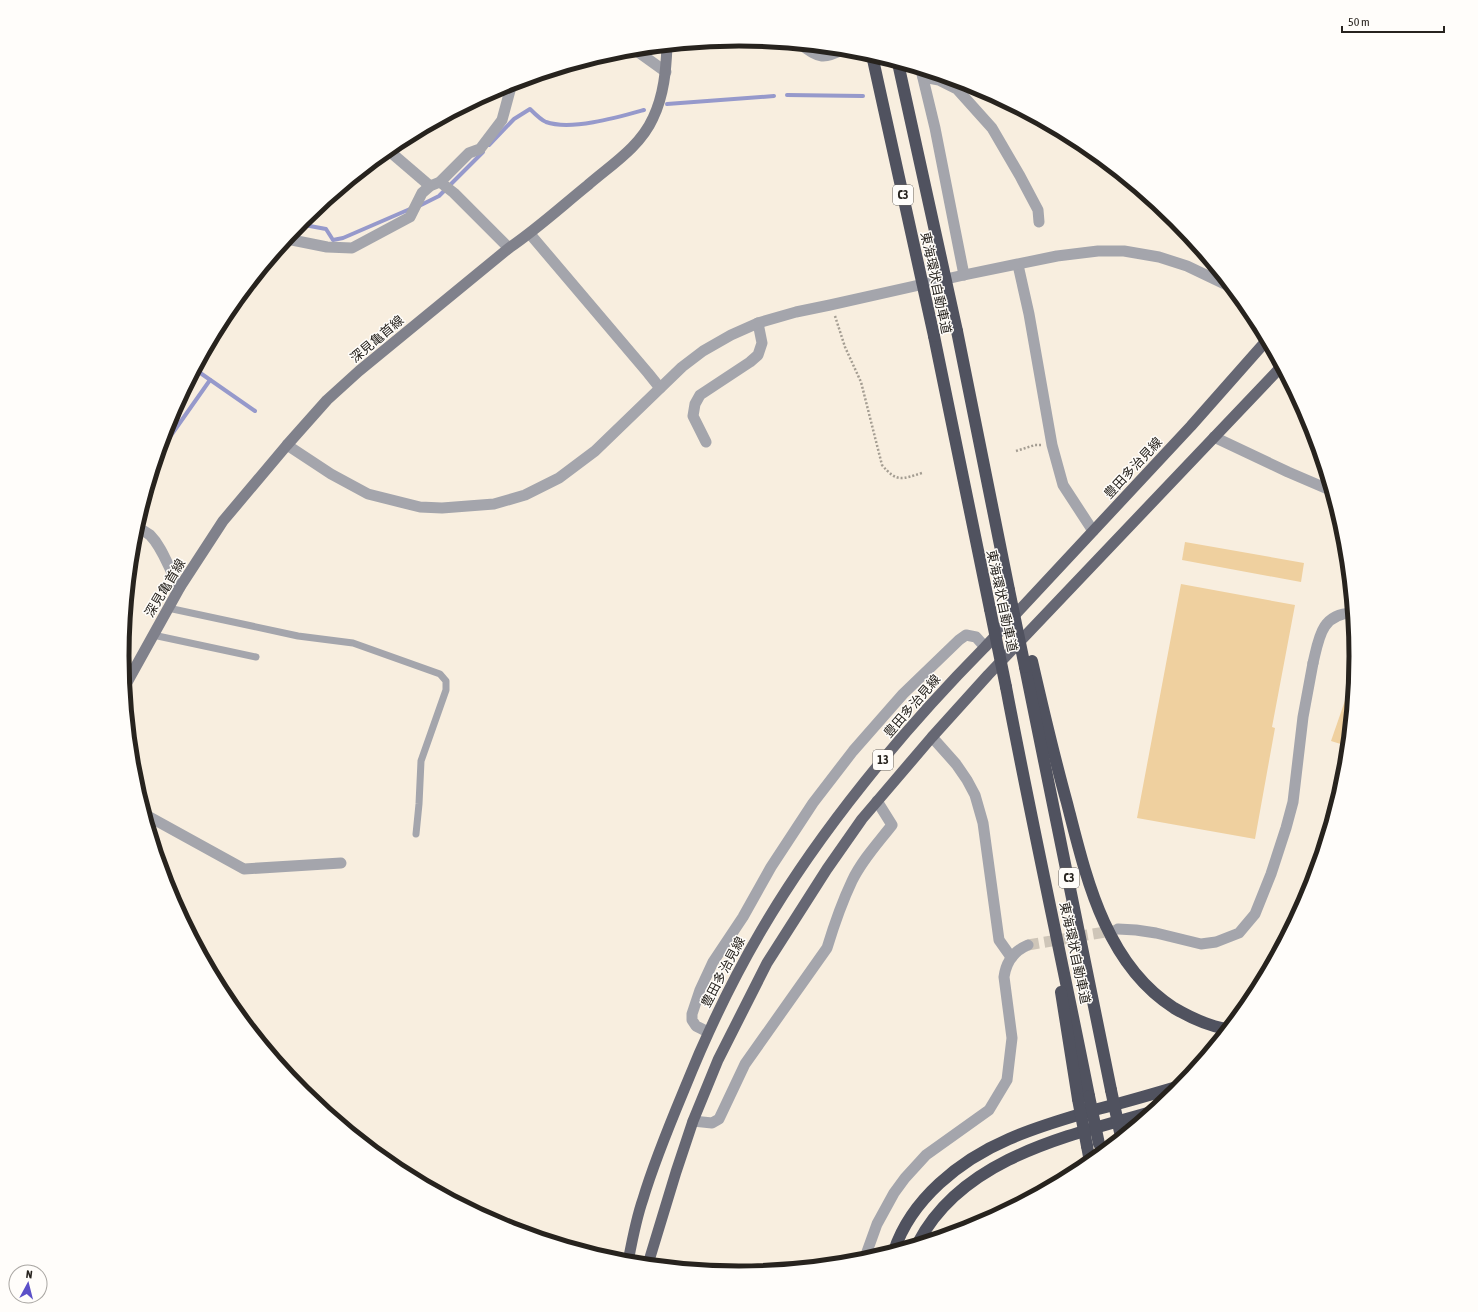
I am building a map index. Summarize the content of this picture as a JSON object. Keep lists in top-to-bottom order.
{
  "streets": {
    "highway": ["C3", "東海環状自動車道"],
    "main road": ["深見亀首線", "豊田多治見線", "13"]
  },
  "scale_bar": "50 m",
  "north": "top"
}
